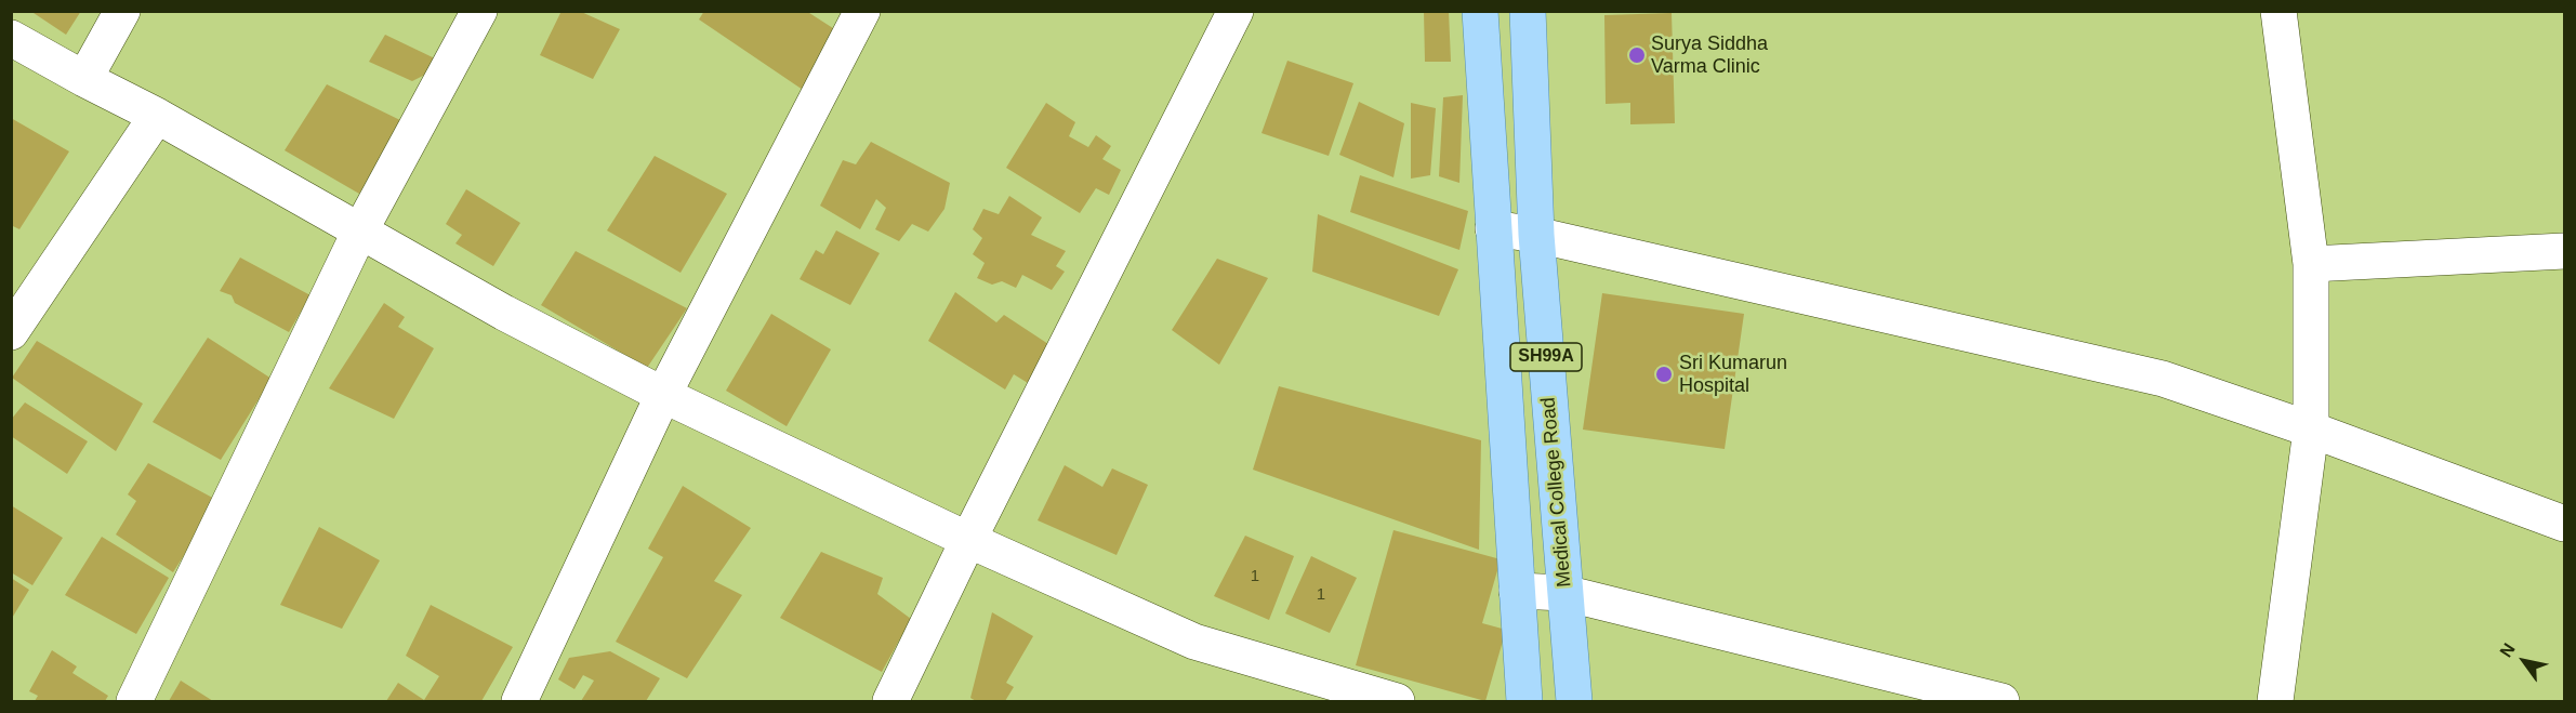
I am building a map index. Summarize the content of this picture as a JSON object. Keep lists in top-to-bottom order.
{
  "streets": {
    "main road": ["SH99A", "Medical College Road"]
  },
  "places": ["Surya Siddha Varma Clinic", "Sri Kumarun Hospital"],
  "house_numbers": ["1", "1"],
  "north": "top left"
}
